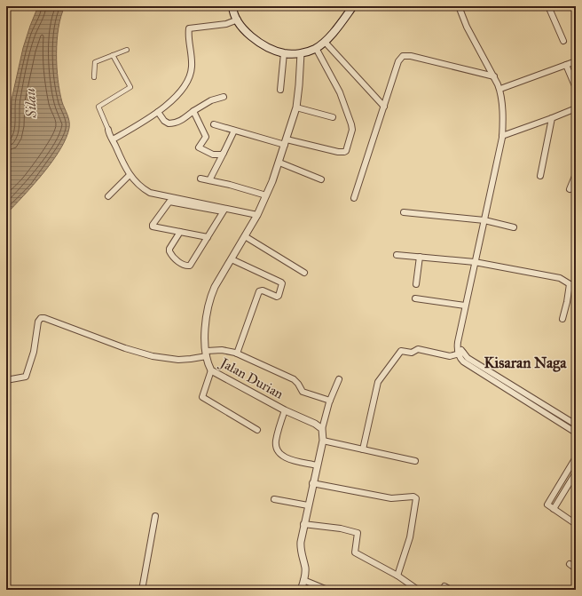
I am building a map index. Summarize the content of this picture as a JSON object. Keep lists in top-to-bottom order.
{
  "streets": {
    "street": ["Jalan Durian"]
  },
  "districts": ["Kisaran Naga"],
  "water": ["Silau"]
}
